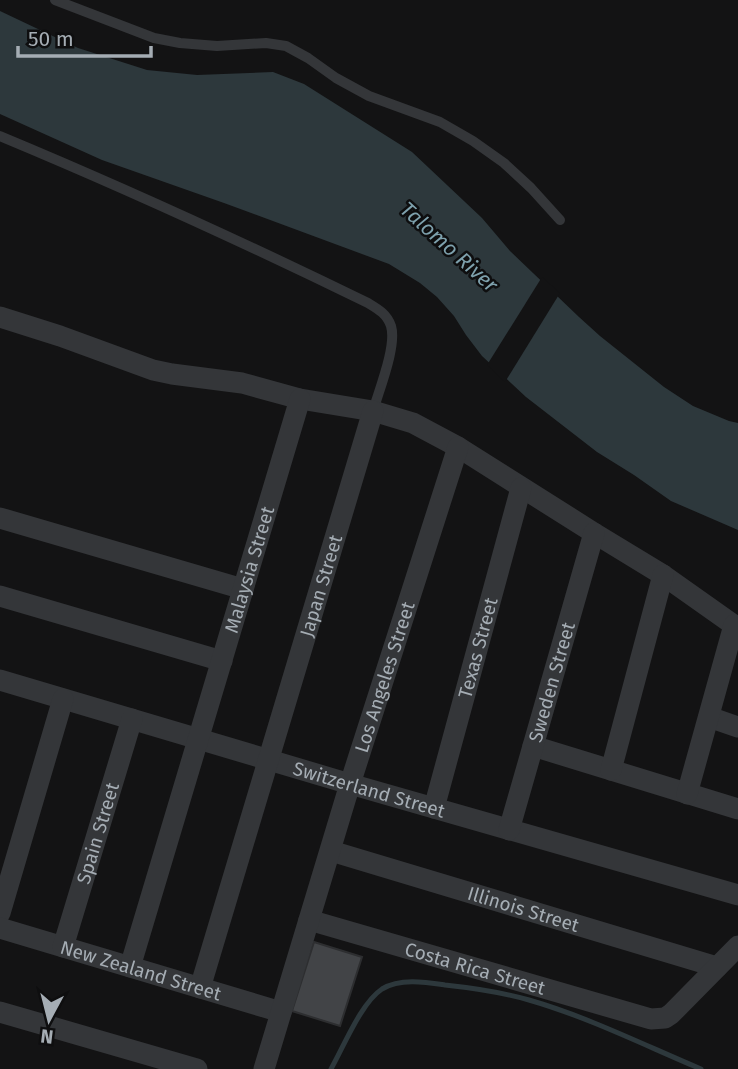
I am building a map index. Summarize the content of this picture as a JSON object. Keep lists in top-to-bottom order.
{
  "streets": {
    "street": [
      "Malaysia Street",
      "Japan Street",
      "Texas Street",
      "Los Angeles Street",
      "Sweden Street",
      "Switzerland Street",
      "Spain Street",
      "Illinois Street",
      "Costa Rica Street",
      "New Zealand Street"
    ]
  },
  "crossings": [
    ["Malaysia Street", "Switzerland Street"],
    ["Malaysia Street", "New Zealand Street"],
    ["Japan Street", "Switzerland Street"],
    ["Japan Street", "New Zealand Street"],
    ["Texas Street", "Switzerland Street"],
    ["Los Angeles Street", "Switzerland Street"],
    ["Los Angeles Street", "Illinois Street"],
    ["Los Angeles Street", "Costa Rica Street"],
    ["Los Angeles Street", "New Zealand Street"],
    ["Sweden Street", "Switzerland Street"],
    ["Switzerland Street", "Spain Street"],
    ["Spain Street", "New Zealand Street"],
    ["Illinois Street", "Costa Rica Street"]
  ],
  "water": ["Talomo River"],
  "scale_bar": "50 m",
  "north": "bottom"
}
